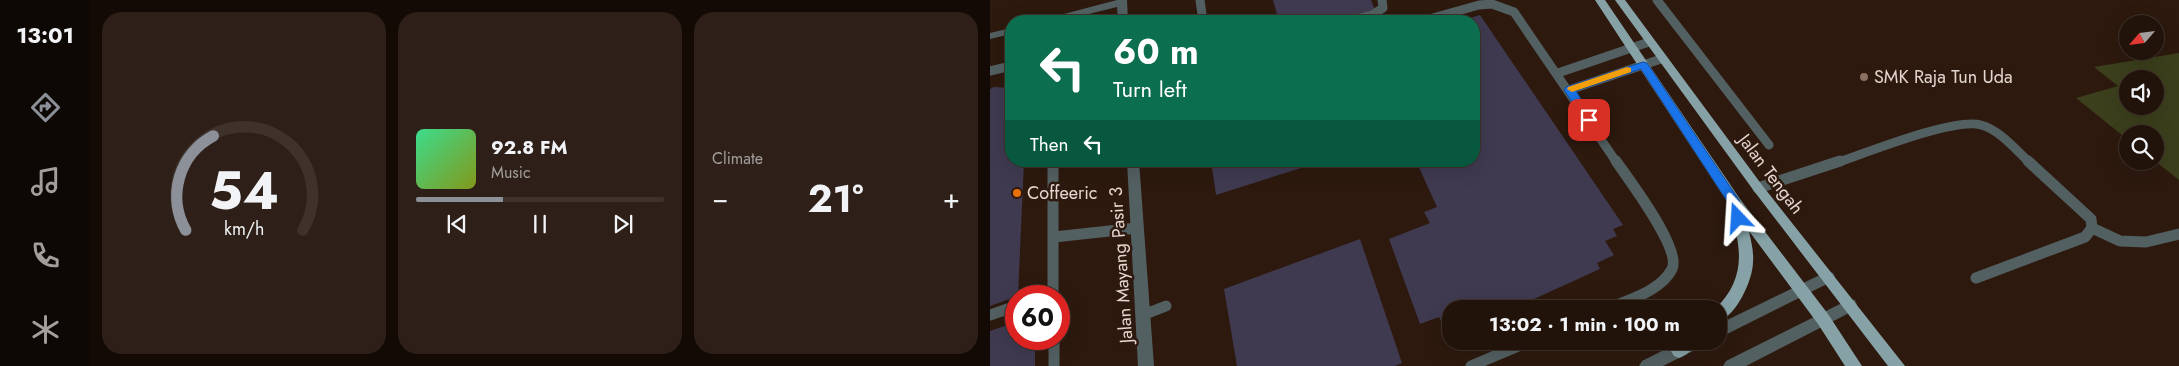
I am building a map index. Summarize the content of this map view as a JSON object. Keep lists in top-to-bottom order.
{
  "streets": {
    "main road": ["Jalan Tengah"],
    "street": ["Jalan Mayang Pasir 3"]
  },
  "places": ["SMK Raja Tun Uda", "Coffeeric"],
  "north": "bottom left",
  "page": {
    "tabs": "13:01",
    "tile": "Climate",
    "turn": ["60 m", "Turn left"],
    "then": "Then",
    "song": ["92.8 FM", "Music"],
    "heat": ["−", "21°", "+"],
    "limit": "60",
    "trip": "13:02 · 1 min · 100 m",
    "gauge": ["54", "km/h"]
  }
}
